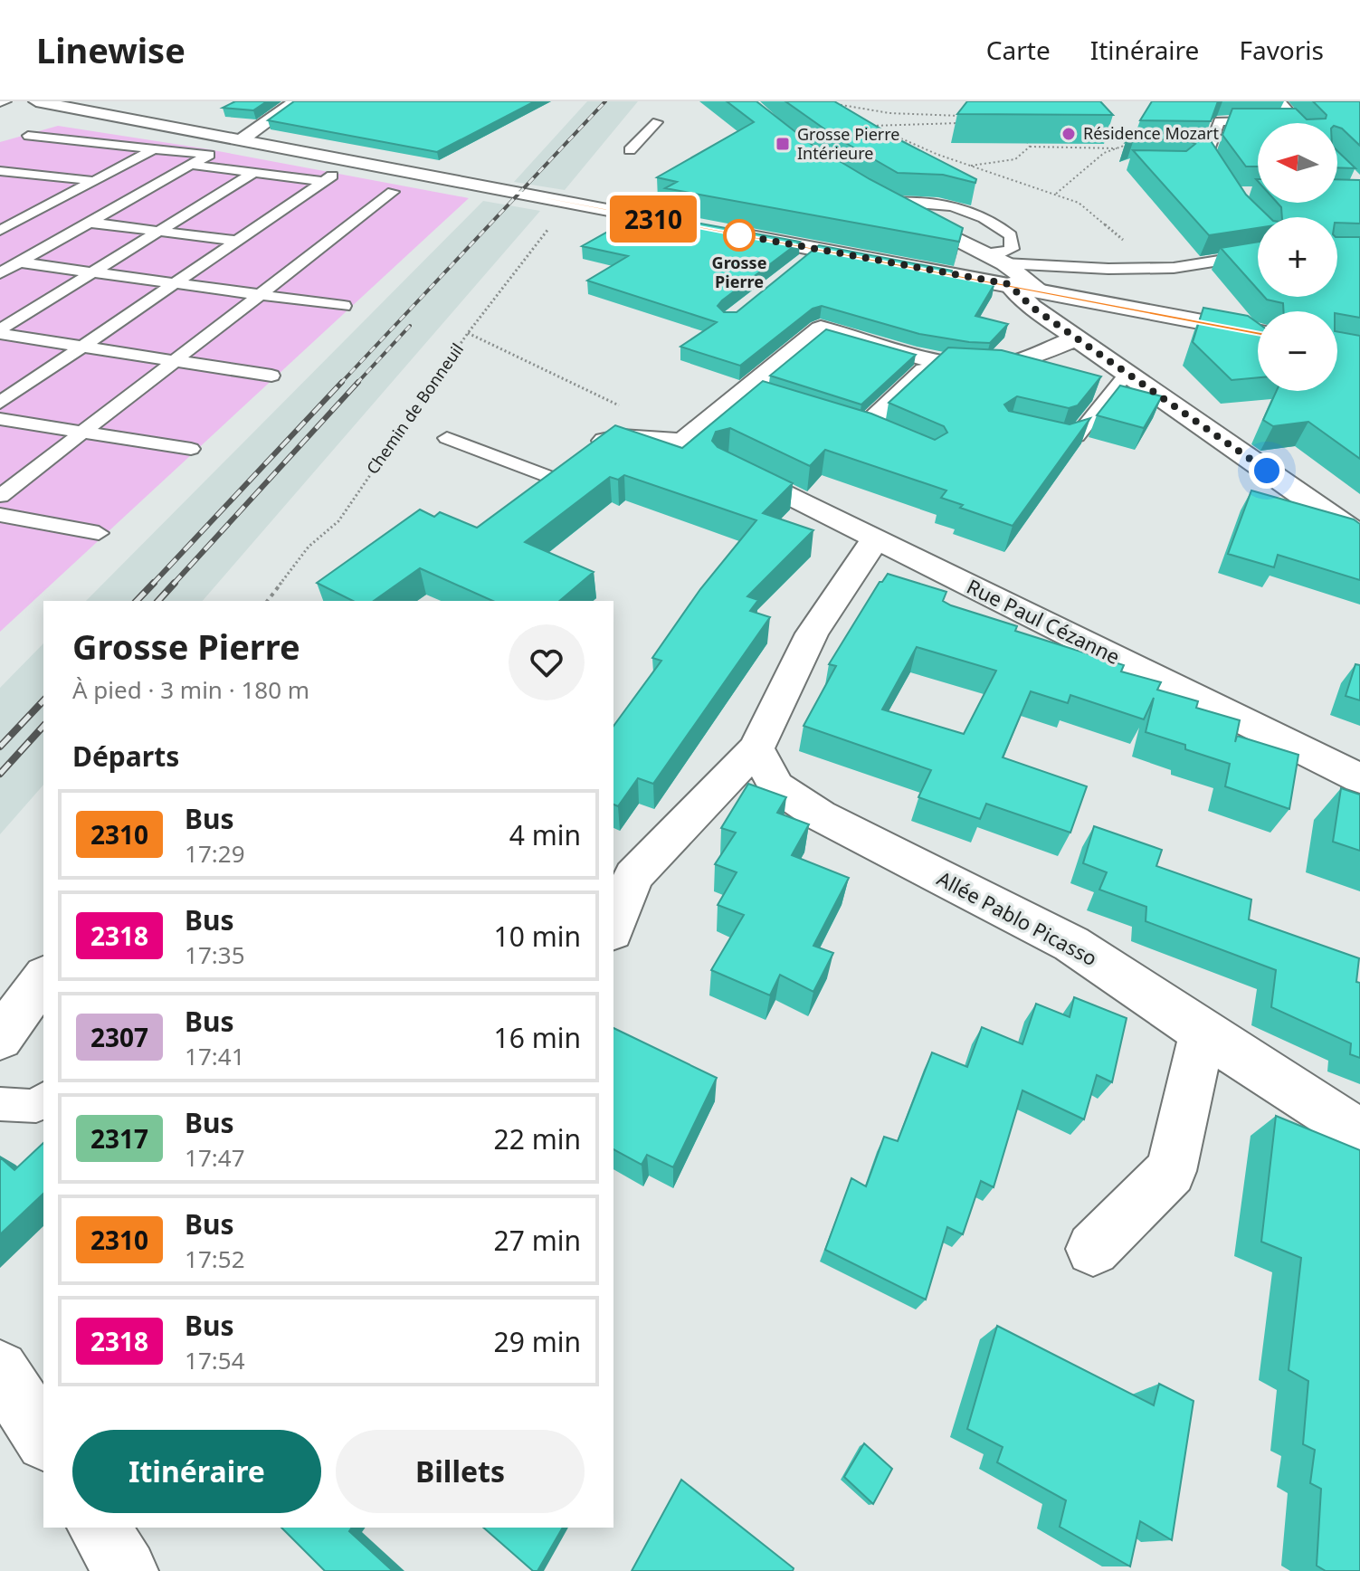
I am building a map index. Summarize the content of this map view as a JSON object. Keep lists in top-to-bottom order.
{
  "streets": {
    "street": ["Rue Paul Cézanne", "Allée Pablo Picasso"],
    "path": ["Chemin de Bonneuil"]
  },
  "places": {
    "other": ["Résidence Mozart", "Grosse Pierre"],
    "transit": ["Grosse Pierre Intérieure"]
  },
  "lines": ["bus line 2310"],
  "north": "left",
  "page": {
    "header": "Linewise",
    "nav": ["Carte", "Itinéraire", "Favoris"],
    "on_map": "2310",
    "map_buttons": ["+", "−"],
    "heading": [
      ["Grosse Pierre", "À pied · 3 min · 180 m"],
      "Départs"
    ],
    "list": [
      {
        "mark": "2310",
        "name": "Bus",
        "note": "17:29",
        "value": "4 min"
      },
      {
        "mark": "2318",
        "name": "Bus",
        "note": "17:35",
        "value": "10 min"
      },
      {
        "mark": "2307",
        "name": "Bus",
        "note": "17:41",
        "value": "16 min"
      },
      {
        "mark": "2317",
        "name": "Bus",
        "note": "17:47",
        "value": "22 min"
      },
      {
        "mark": "2310",
        "name": "Bus",
        "note": "17:52",
        "value": "27 min"
      },
      {
        "mark": "2318",
        "name": "Bus",
        "note": "17:54",
        "value": "29 min"
      }
    ],
    "buttons": ["Itinéraire", "Billets"]
  }
}
